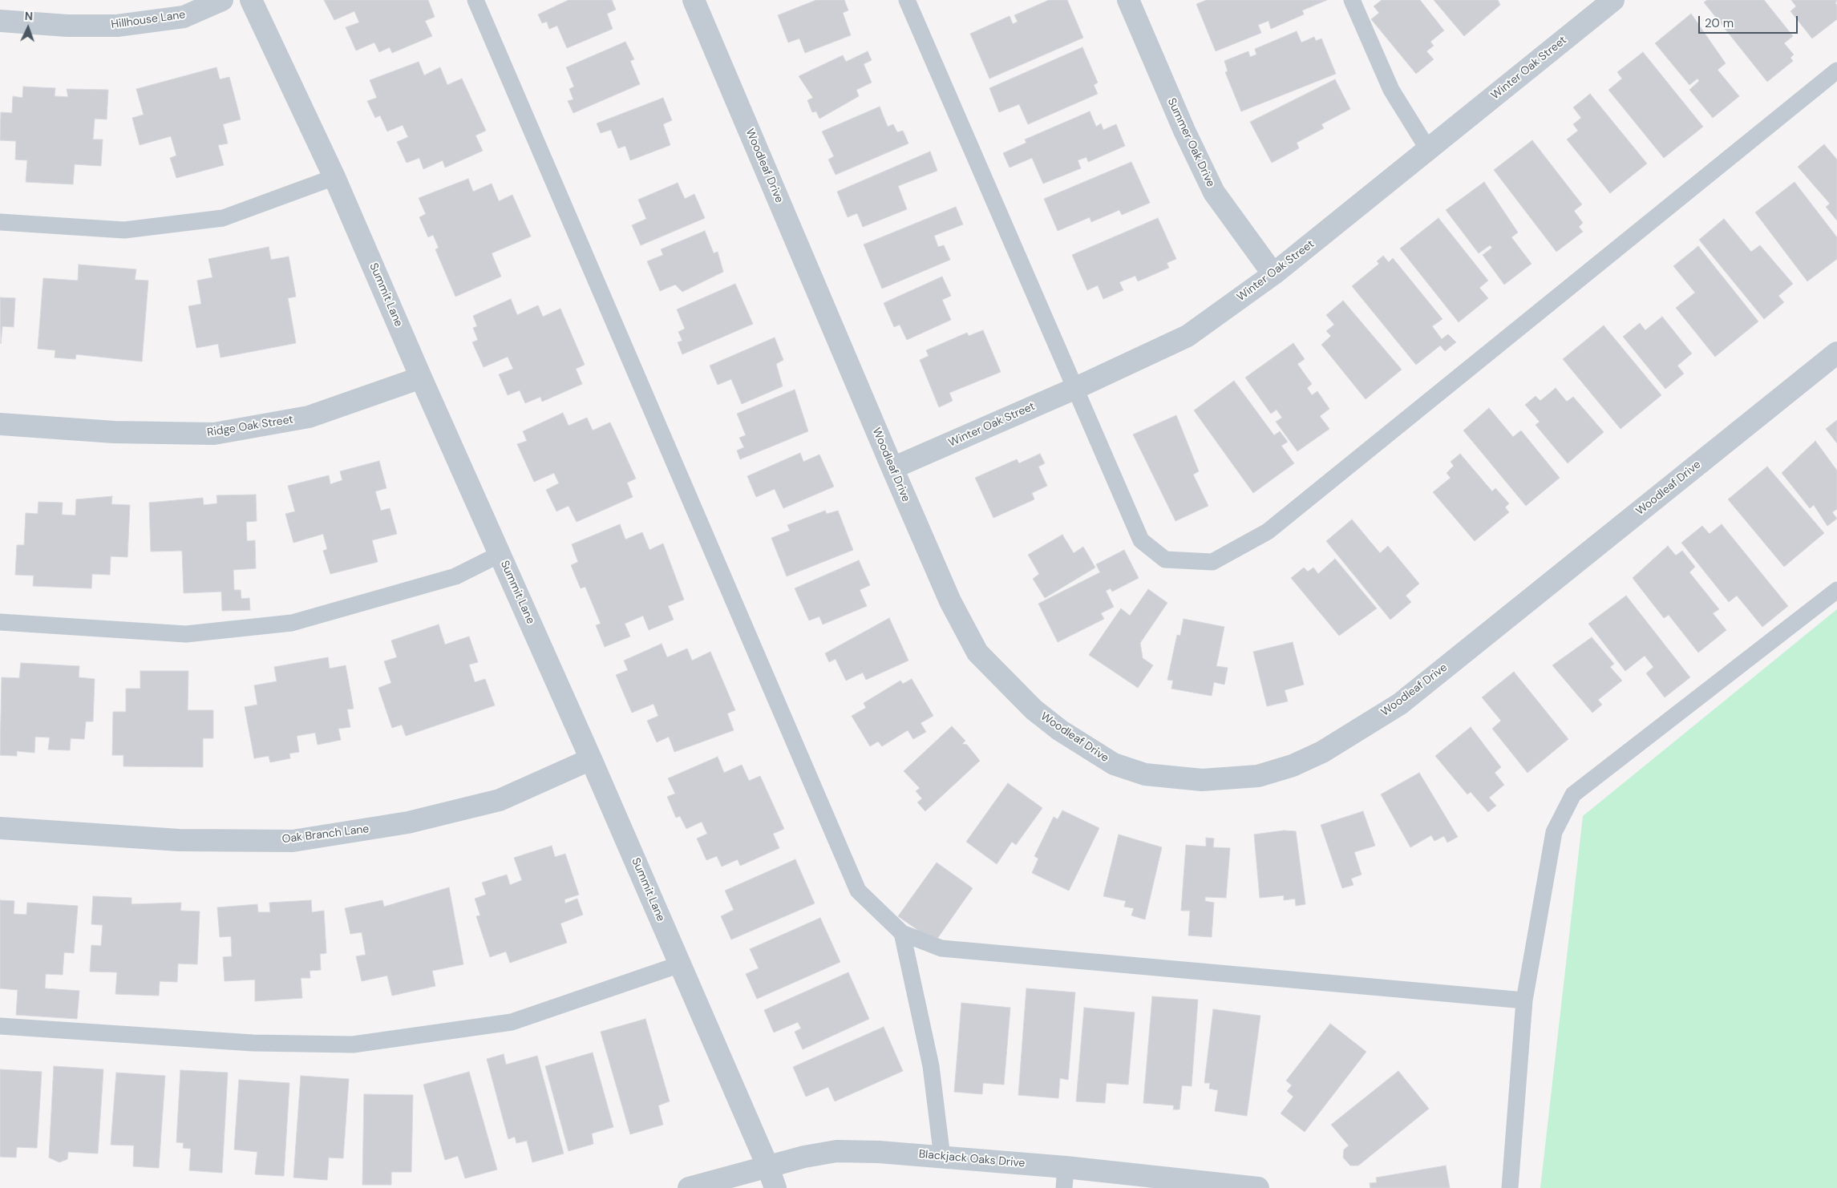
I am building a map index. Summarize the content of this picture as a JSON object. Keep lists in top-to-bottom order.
{
  "streets": {
    "street": [
      "Hillhouse Lane",
      "Winter Oak Street",
      "Summer Oak Drive",
      "Woodleaf Drive",
      "Summit Lane",
      "Ridge Oak Street",
      "Oak Branch Lane",
      "Blackjack Oaks Drive"
    ]
  },
  "crossings": [
    ["Winter Oak Street", "Summer Oak Drive"],
    ["Winter Oak Street", "Woodleaf Drive"],
    ["Summit Lane", "Ridge Oak Street"],
    ["Summit Lane", "Oak Branch Lane"],
    ["Summit Lane", "Blackjack Oaks Drive"]
  ],
  "scale_bar": "20 m",
  "north": "top"
}
